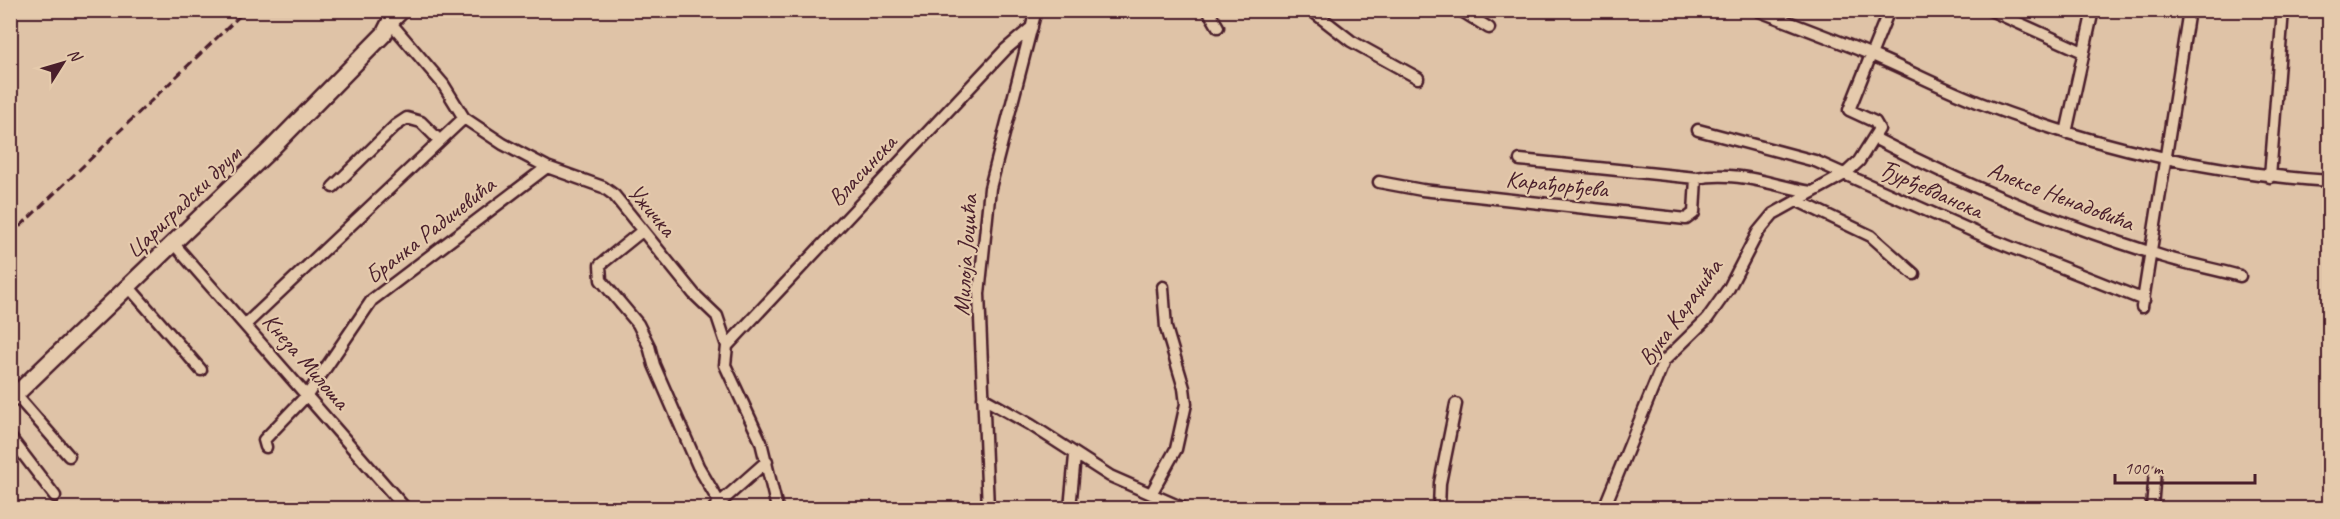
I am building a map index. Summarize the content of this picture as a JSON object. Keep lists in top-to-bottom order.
{
  "streets": {
    "main road": ["Цариградски друм"],
    "street": [
      "Власинска",
      "Карађорђева",
      "Ђурђевданска",
      "Алексе Ненадовића",
      "Ужичка",
      "Бранка Радичевића",
      "Милоја Јоцића",
      "Вука Караџића",
      "Кнеза Милоша"
    ]
  },
  "crossings": [
    ["Власинска", "Ужичка"],
    ["Власинска", "Милоја Јоцића"],
    ["Ђурђевданска", "Алексе Ненадовића"],
    ["Ђурђевданска", "Вука Караџића"],
    ["Алексе Ненадовића", "Вука Караџића"],
    ["Цариградски друм", "Ужичка"],
    ["Цариградски друм", "Кнеза Милоша"],
    ["Ужичка", "Бранка Радичевића"],
    ["Бранка Радичевића", "Кнеза Милоша"]
  ],
  "scale_bar": "100 m",
  "north": "top right"
}
